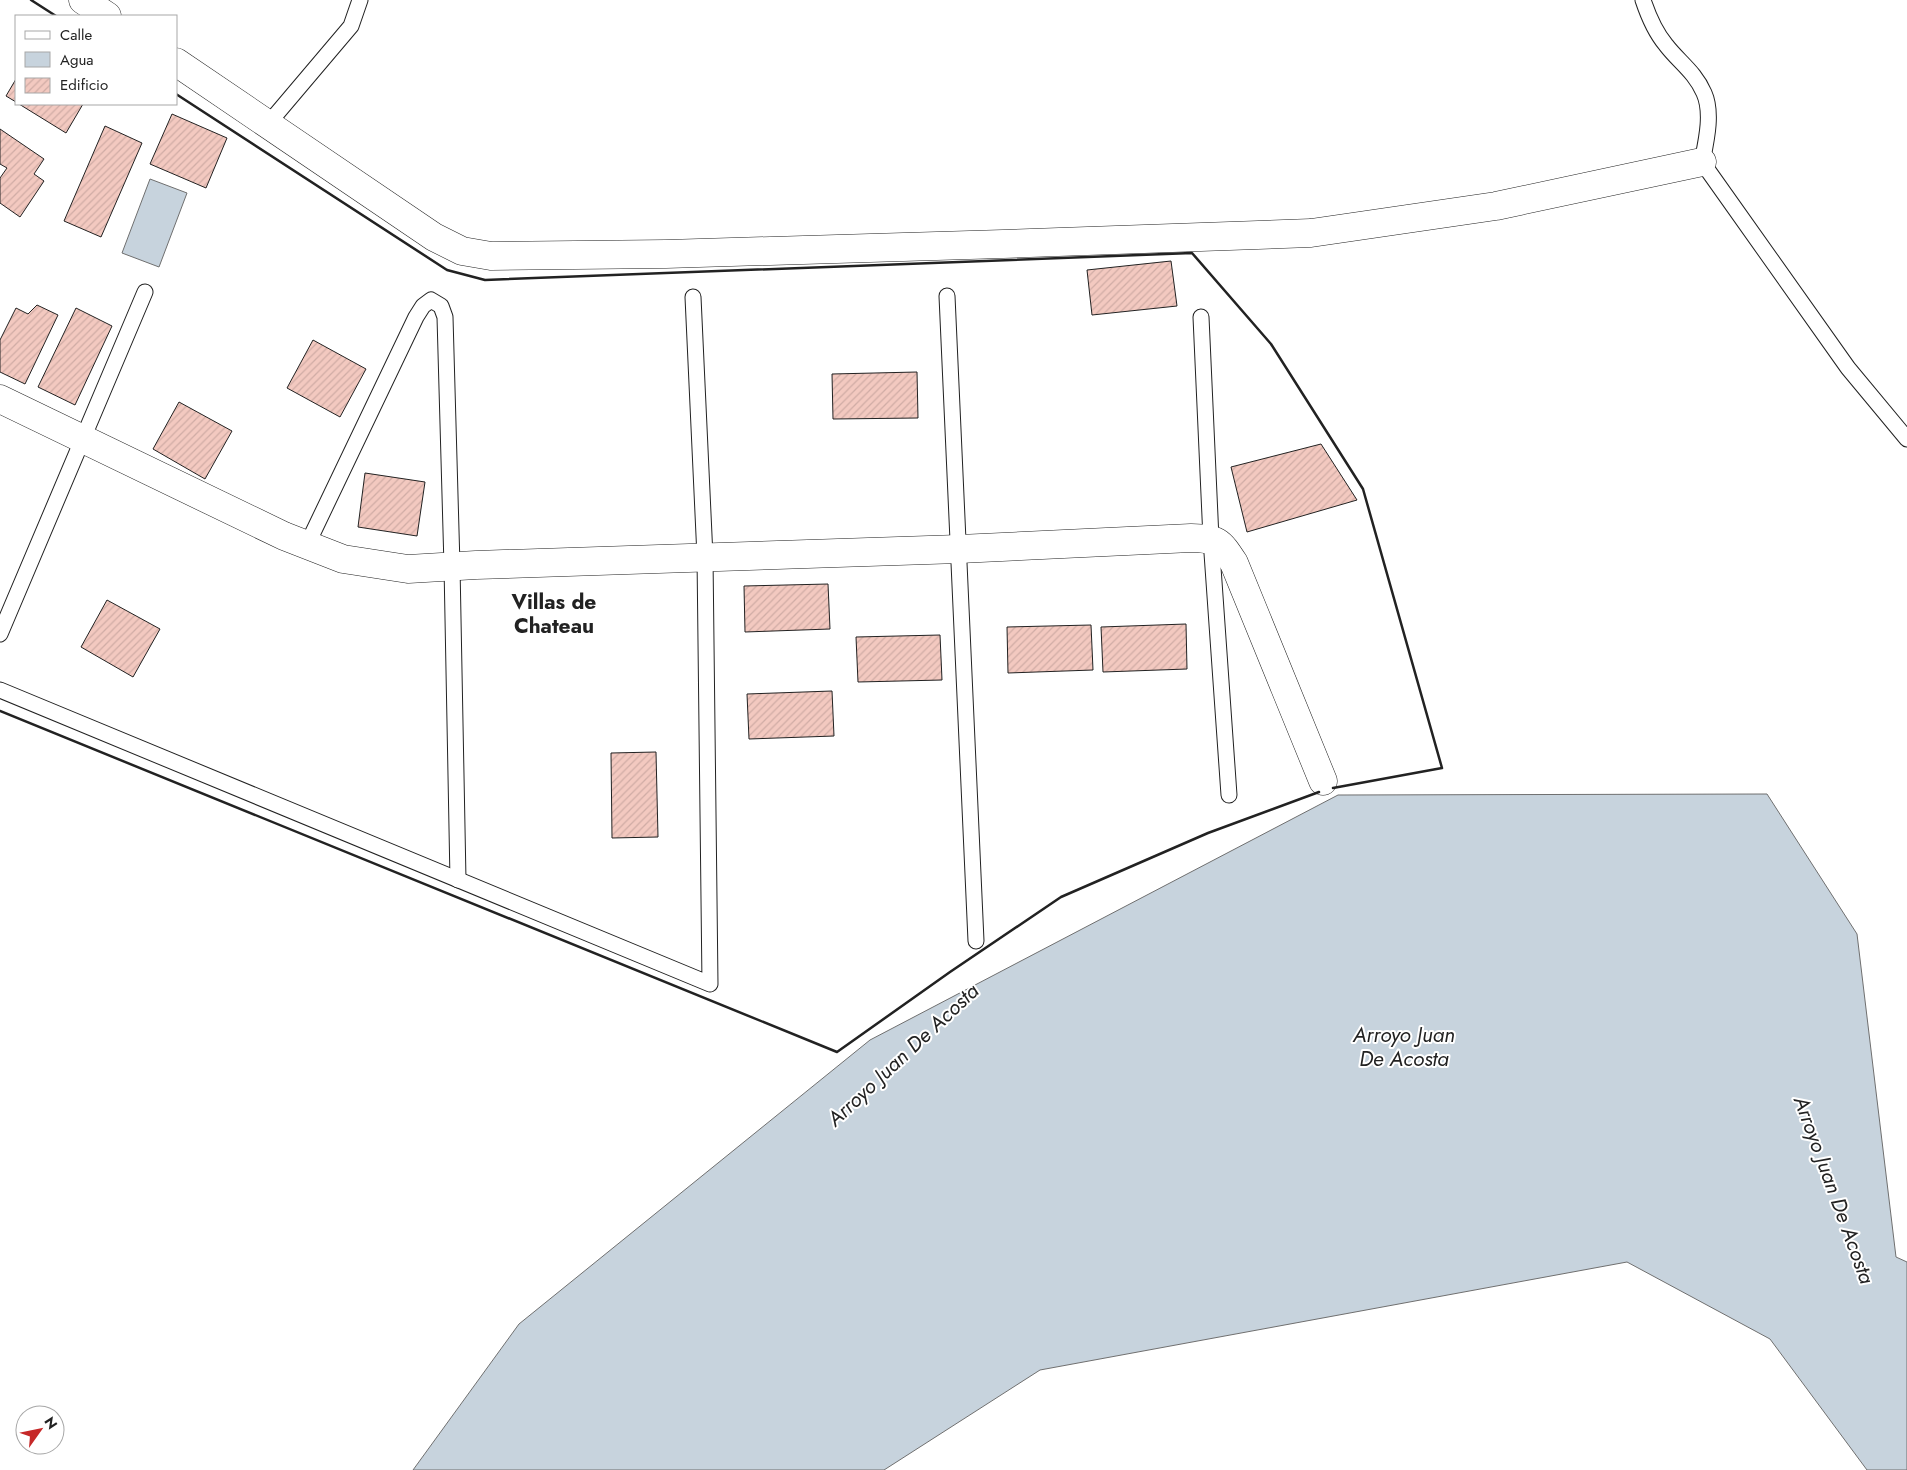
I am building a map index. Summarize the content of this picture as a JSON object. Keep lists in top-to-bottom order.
{
  "districts": ["Villas de Chateau"],
  "water": ["Arroyo Juan De Acosta"],
  "legend": ["Calle", "Agua", "Edificio"],
  "north": "top right"
}
